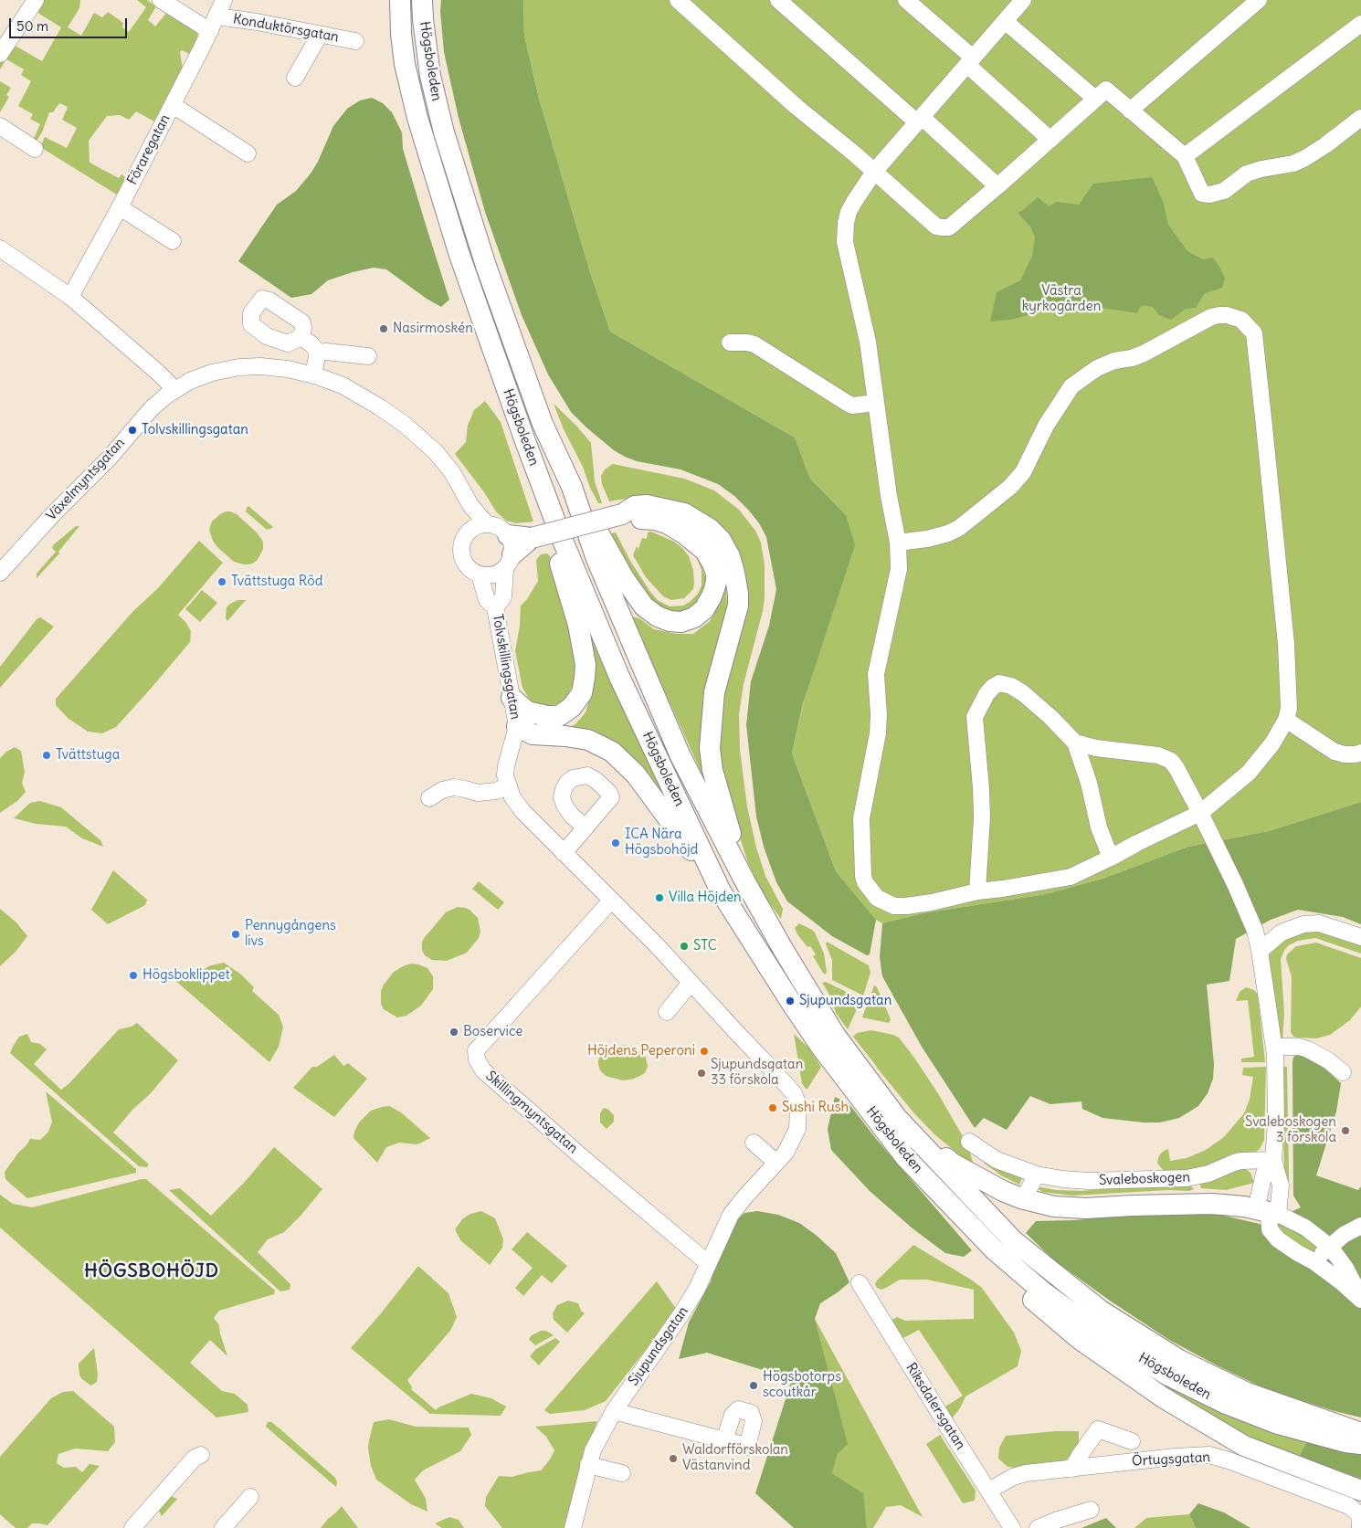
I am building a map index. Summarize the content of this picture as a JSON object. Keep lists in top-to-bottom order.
{
  "streets": {
    "main road": ["Högsboleden"],
    "street": [
      "Konduktörsgatan",
      "Föraregatan",
      "Växelmyntsgatan",
      "Tolvskillingsgatan",
      "Skillingmyntsgatan",
      "Svaleboskogen",
      "Sjupundsgatan",
      "Riksdalersgatan",
      "Örtugsgatan"
    ]
  },
  "crossings": [
    ["Konduktörsgatan", "Föraregatan"],
    ["Tolvskillingsgatan", "Sjupundsgatan"],
    ["Skillingmyntsgatan", "Sjupundsgatan"],
    ["Riksdalersgatan", "Örtugsgatan"]
  ],
  "districts": ["HÖGSBOHÖJD"],
  "parks": ["Västra kyrkogården"],
  "places": [
    "Nasirmoskén",
    "Tolvskillingsgatan",
    "Tvättstuga Röd",
    "Tvättstuga",
    "ICA Nära Högsbohöjd",
    "Villa Höjden",
    "Pennygångens livs",
    "STC",
    "Högsboklippet",
    "Sjupundsgatan",
    "Boservice",
    "Höjdens Peperoni",
    "Sjupundsgatan 33 förskola",
    "Sushi Rush",
    "Svaleboskogen 3 förskola",
    "Högsbotorps scoutkår",
    "Waldorfförskolan Västanvind"
  ],
  "scale_bar": "50 m"
}
